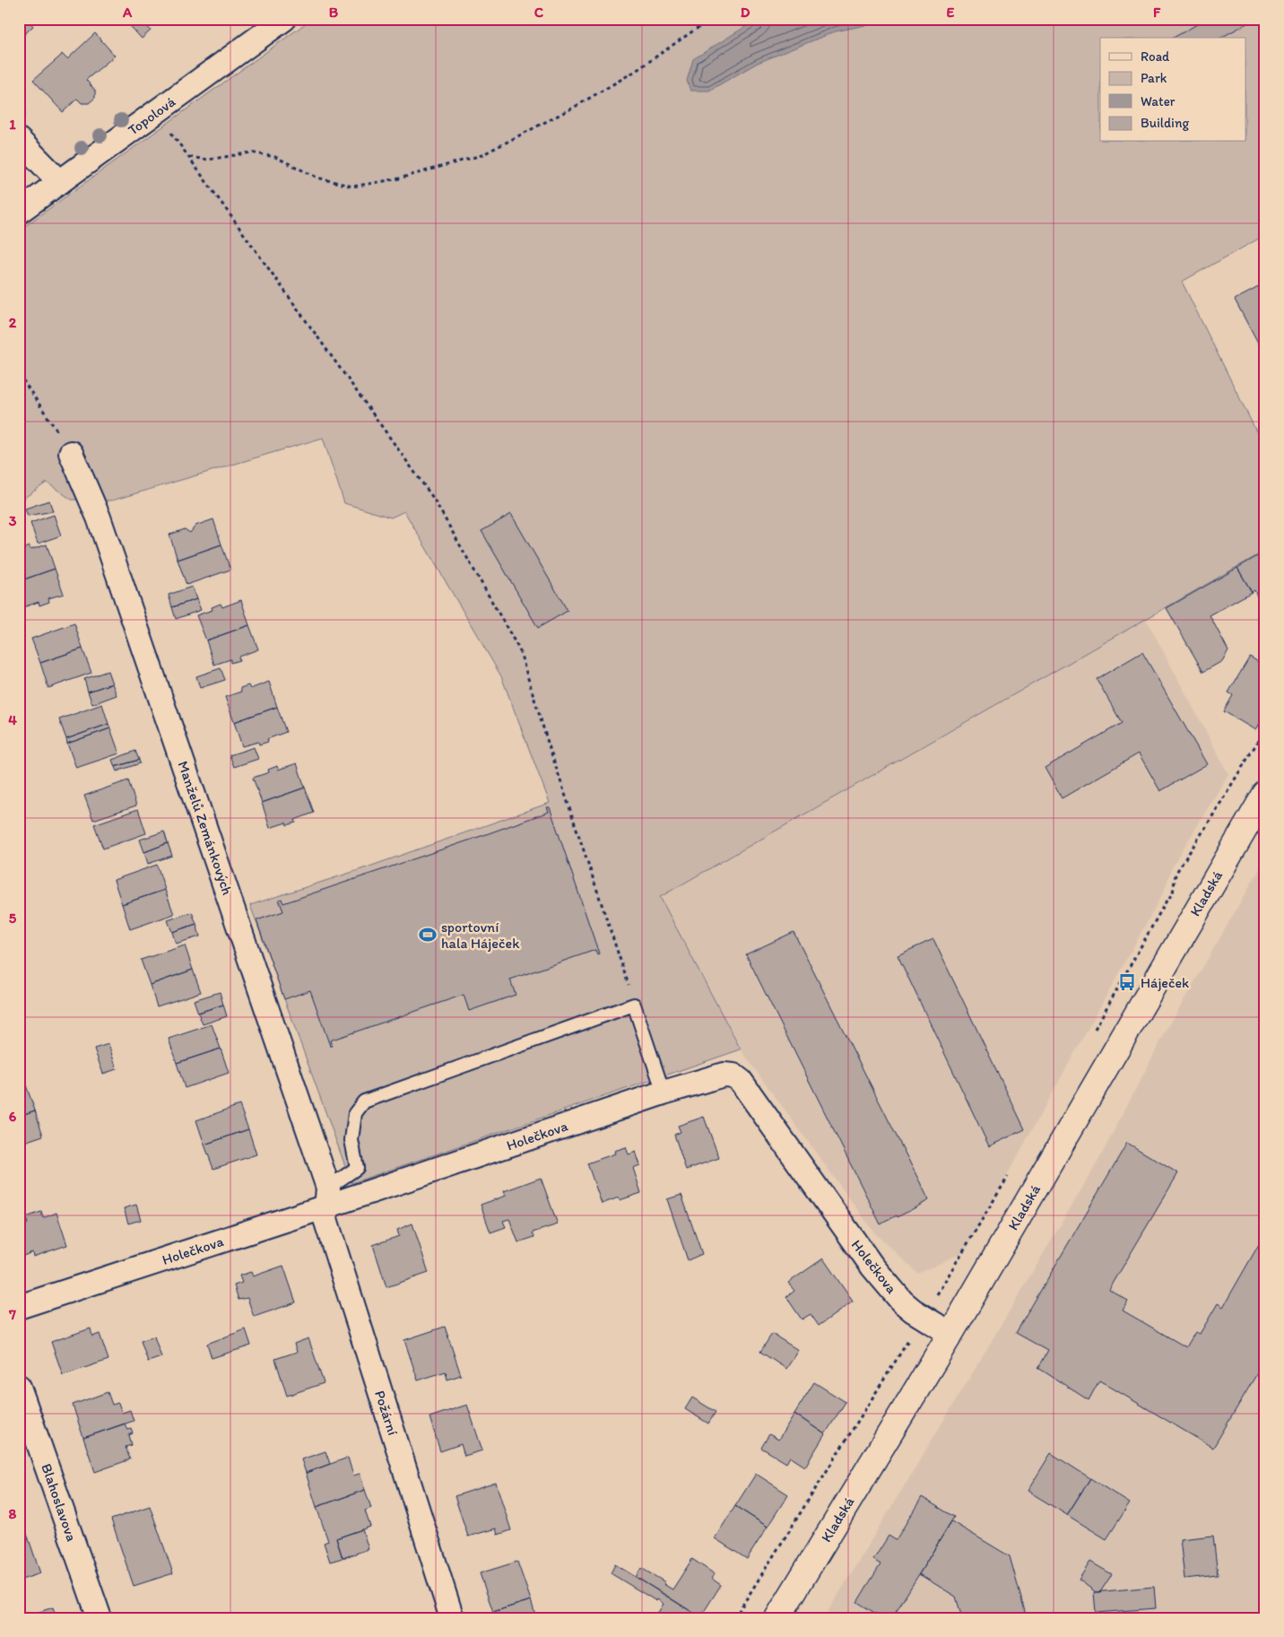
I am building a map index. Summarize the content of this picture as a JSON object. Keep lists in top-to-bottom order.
{
  "streets": {
    "main road": ["Kladská"],
    "street": [
      "Topolová",
      "Manželů Zemánkových",
      "Holečkova",
      "Požární",
      "Blahoslavova"
    ]
  },
  "crossings": [
    ["Manželů Zemánkových", "Holečkova"],
    ["Manželů Zemánkových", "Požární"],
    ["Kladská", "Holečkova"],
    ["Holečkova", "Požární"]
  ],
  "places": {
    "sports": ["sportovní hala Háječek"],
    "bus stop": ["Háječek"]
  },
  "legend": [
    "Road",
    "Park",
    "Water",
    "Building"
  ],
  "grid": {
    "columns": [
      "A",
      "B",
      "C",
      "D",
      "E",
      "F"
    ],
    "rows": [
      "1",
      "2",
      "3",
      "4",
      "5",
      "6",
      "7",
      "8"
    ]
  }
}
